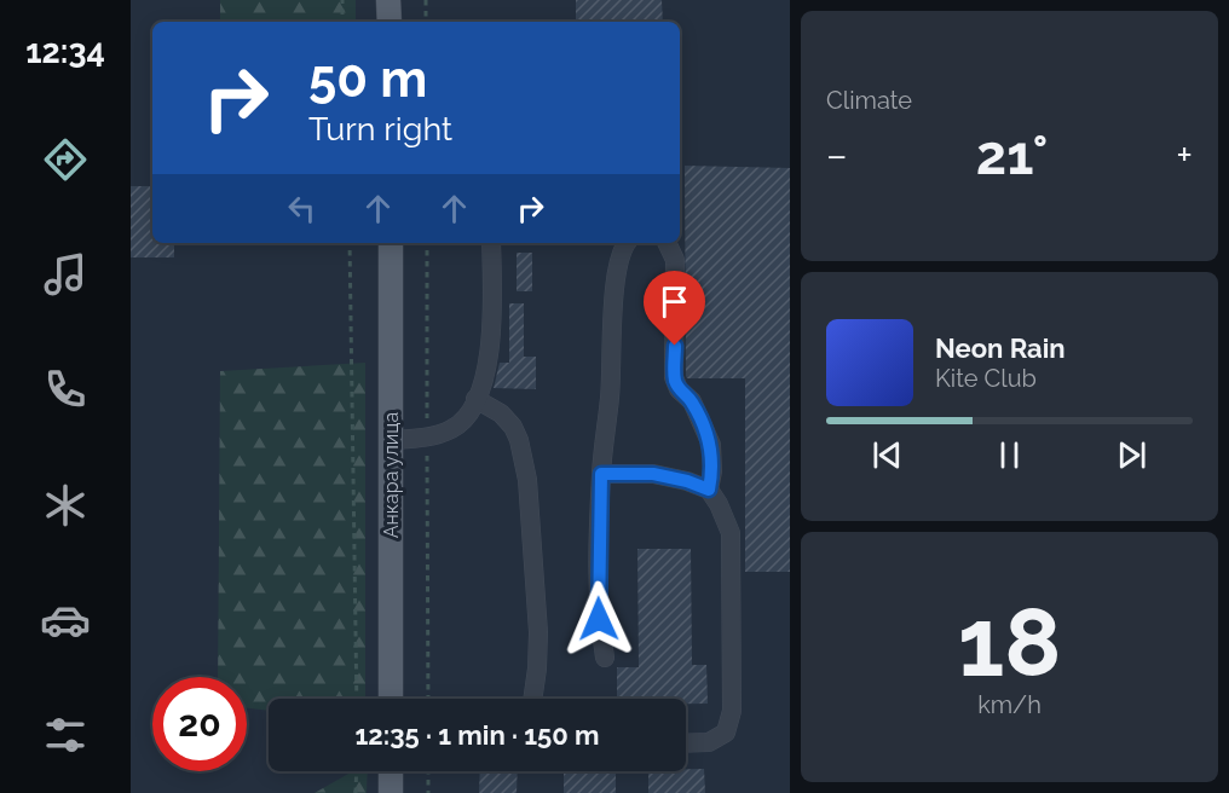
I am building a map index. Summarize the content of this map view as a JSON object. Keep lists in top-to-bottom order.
{
  "streets": {
    "main road": ["Анкара улица"]
  },
  "page": {
    "tabs": "12:34",
    "tile": [
      "Climate",
      ["18", "km/h"]
    ],
    "turn": ["50 m", "Turn right"],
    "heat": ["−", "21°", "+"],
    "song": ["Neon Rain", "Kite Club"],
    "limit": "20",
    "trip": "12:35 · 1 min · 150 m"
  }
}
